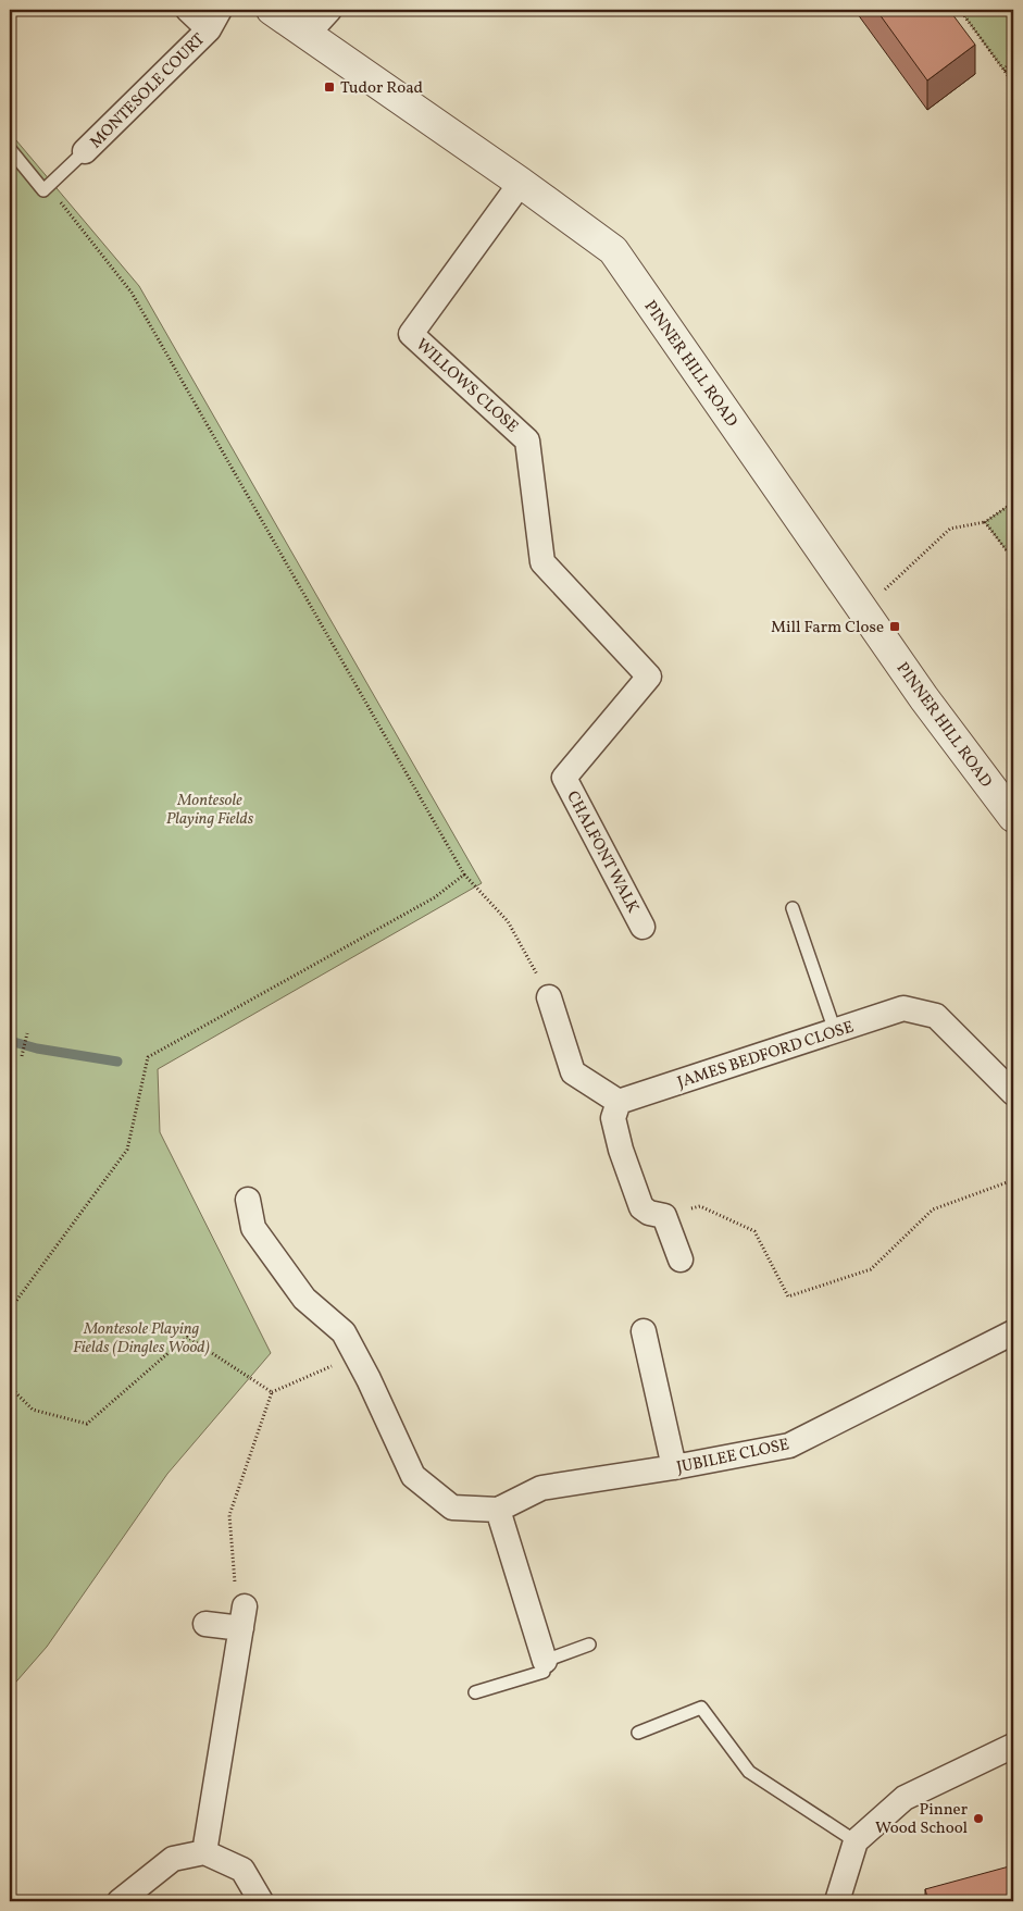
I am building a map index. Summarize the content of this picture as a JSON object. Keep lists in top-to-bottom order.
{
  "streets": {
    "street": [
      "MONTESOLE COURT",
      "PINNER HILL ROAD",
      "WILLOWS CLOSE",
      "CHALFONT WALK",
      "JAMES BEDFORD CLOSE",
      "JUBILEE CLOSE"
    ]
  },
  "crossings": [
    ["PINNER HILL ROAD", "WILLOWS CLOSE"],
    ["WILLOWS CLOSE", "CHALFONT WALK"]
  ],
  "parks": ["Montesole Playing Fields", "Montesole Playing Fields (Dingles Wood)"],
  "places": {
    "transit": ["Tudor Road", "Mill Farm Close"],
    "other": ["Pinner Wood School"]
  }
}
